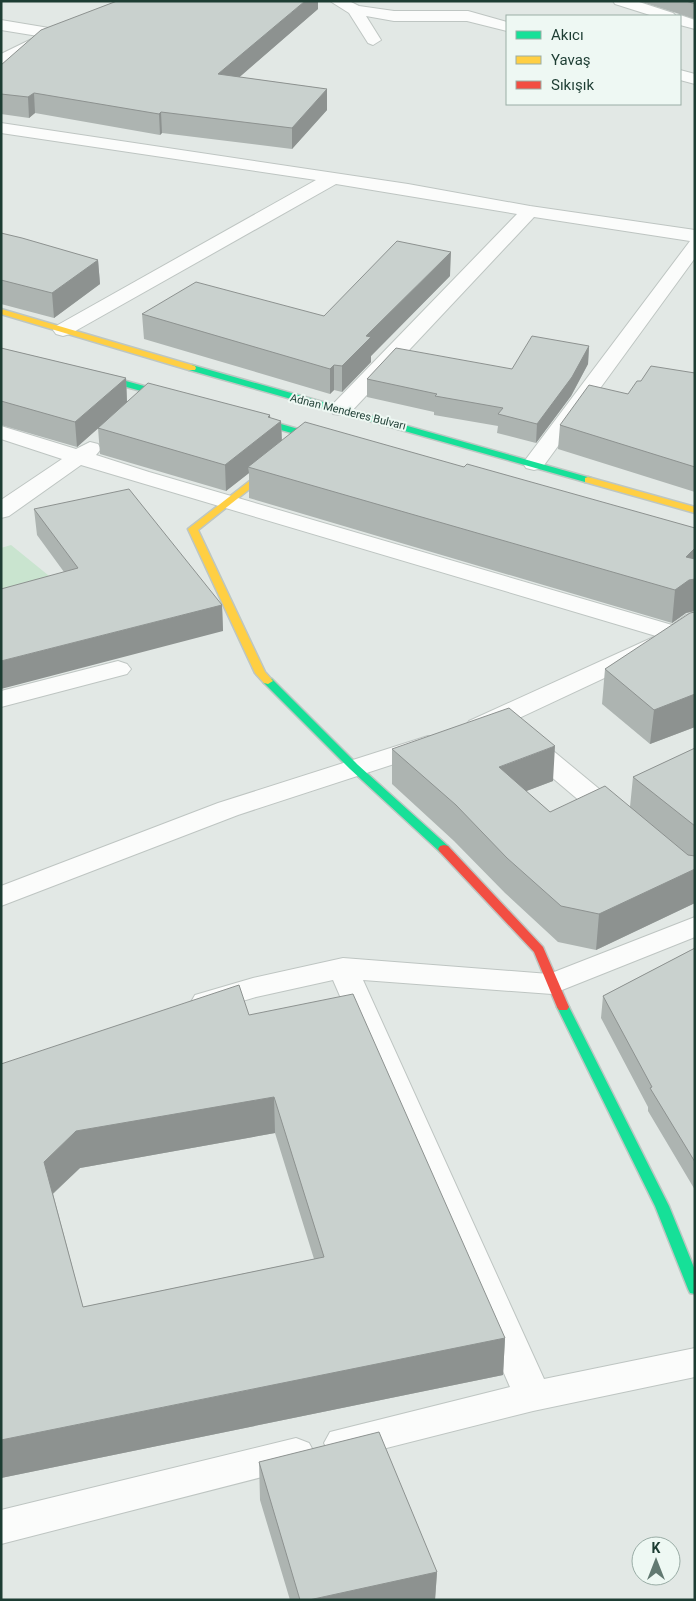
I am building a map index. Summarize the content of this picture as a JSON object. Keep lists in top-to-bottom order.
{
  "streets": {
    "street": ["Adnan Menderes Bulvarı"]
  },
  "legend": ["Akıcı", "Yavaş", "Sıkışık"],
  "north": "top"
}
